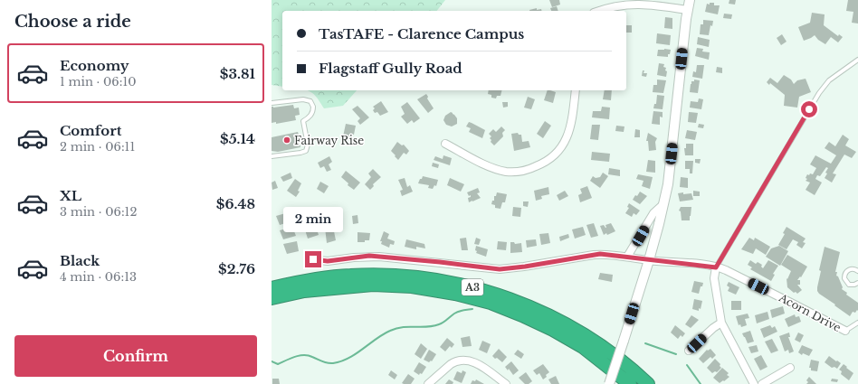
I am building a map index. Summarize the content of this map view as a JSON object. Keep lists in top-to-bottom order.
{
  "streets": {
    "highway": ["A3"],
    "street": ["Acorn Drive"]
  },
  "places": ["Fairway Rise"],
  "page": {
    "heading": "Choose a ride",
    "banner": ["TasTAFE - Clarence Campus", "Flagstaff Gully Road"],
    "list": [
      {
        "name": "Economy",
        "note": "1 min · 06:10",
        "value": "$3.81"
      },
      {
        "name": "Comfort",
        "note": "2 min · 06:11",
        "value": "$5.14"
      },
      {
        "name": "XL",
        "note": "3 min · 06:12",
        "value": "$6.48"
      },
      {
        "name": "Black",
        "note": "4 min · 06:13",
        "value": "$2.76"
      }
    ],
    "bubble": "2 min",
    "buttons": "Confirm"
  }
}
